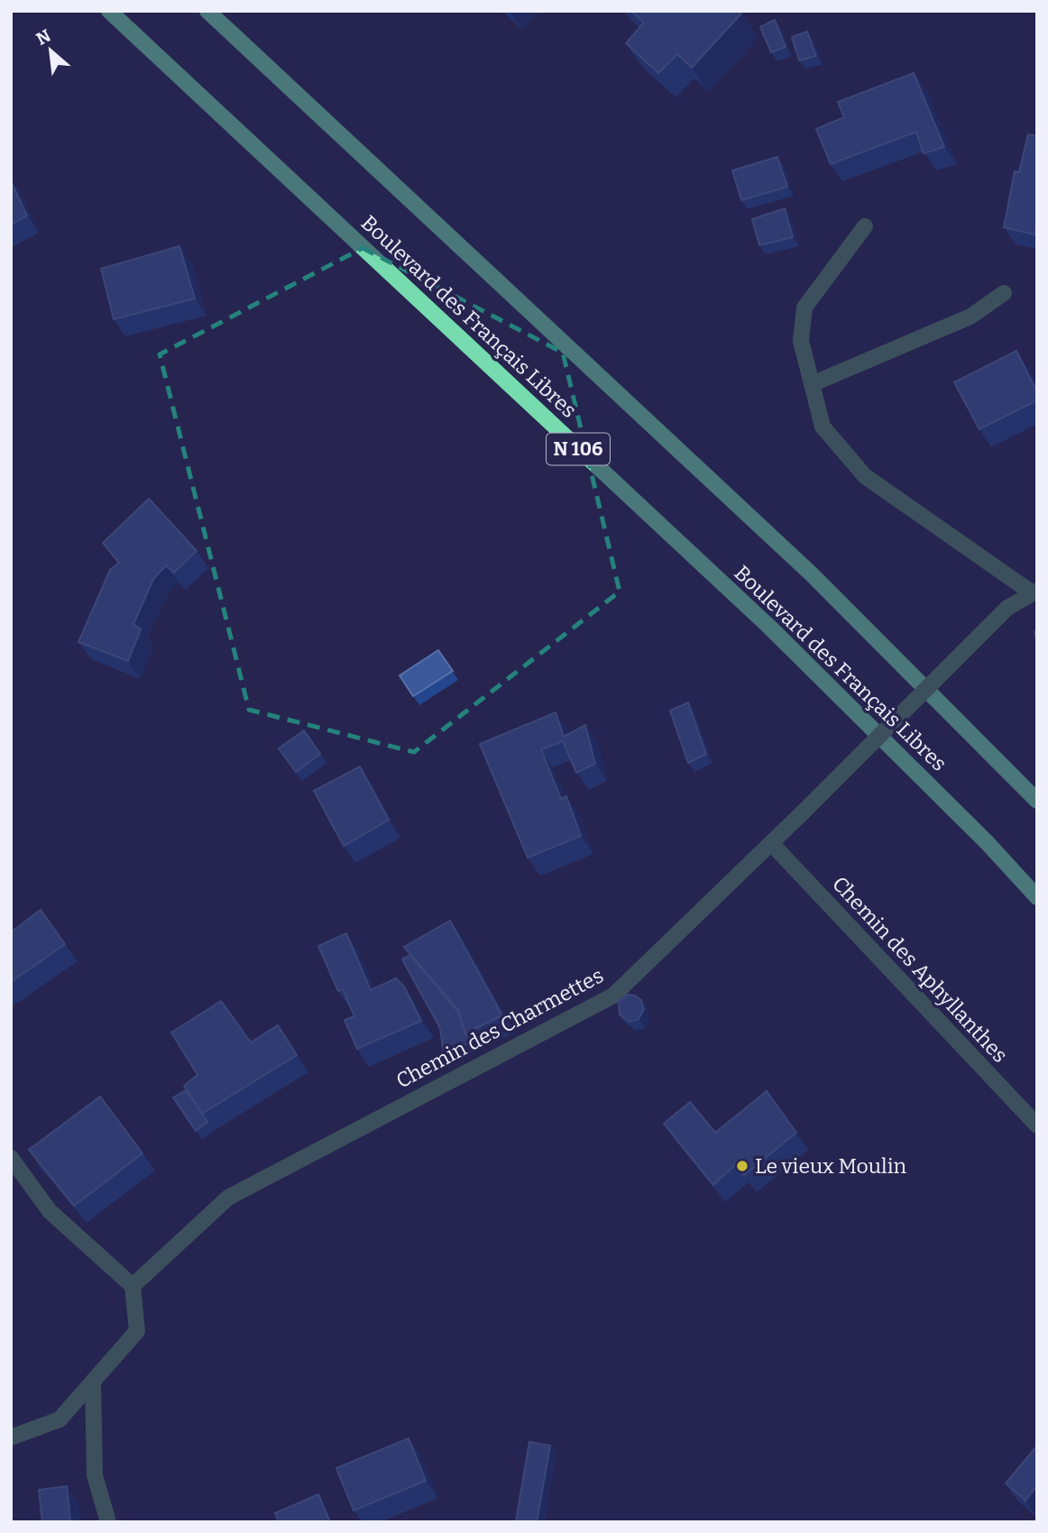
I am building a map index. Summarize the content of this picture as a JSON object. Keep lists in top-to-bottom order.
{
  "streets": {
    "main road": ["Boulevard des Français Libres", "N 106"],
    "street": ["Chemin des Aphyllanthes", "Chemin des Charmettes"]
  },
  "crossings": [
    ["Chemin des Aphyllanthes", "Chemin des Charmettes"]
  ],
  "places": ["Le vieux Moulin"],
  "north": "top left"
}
